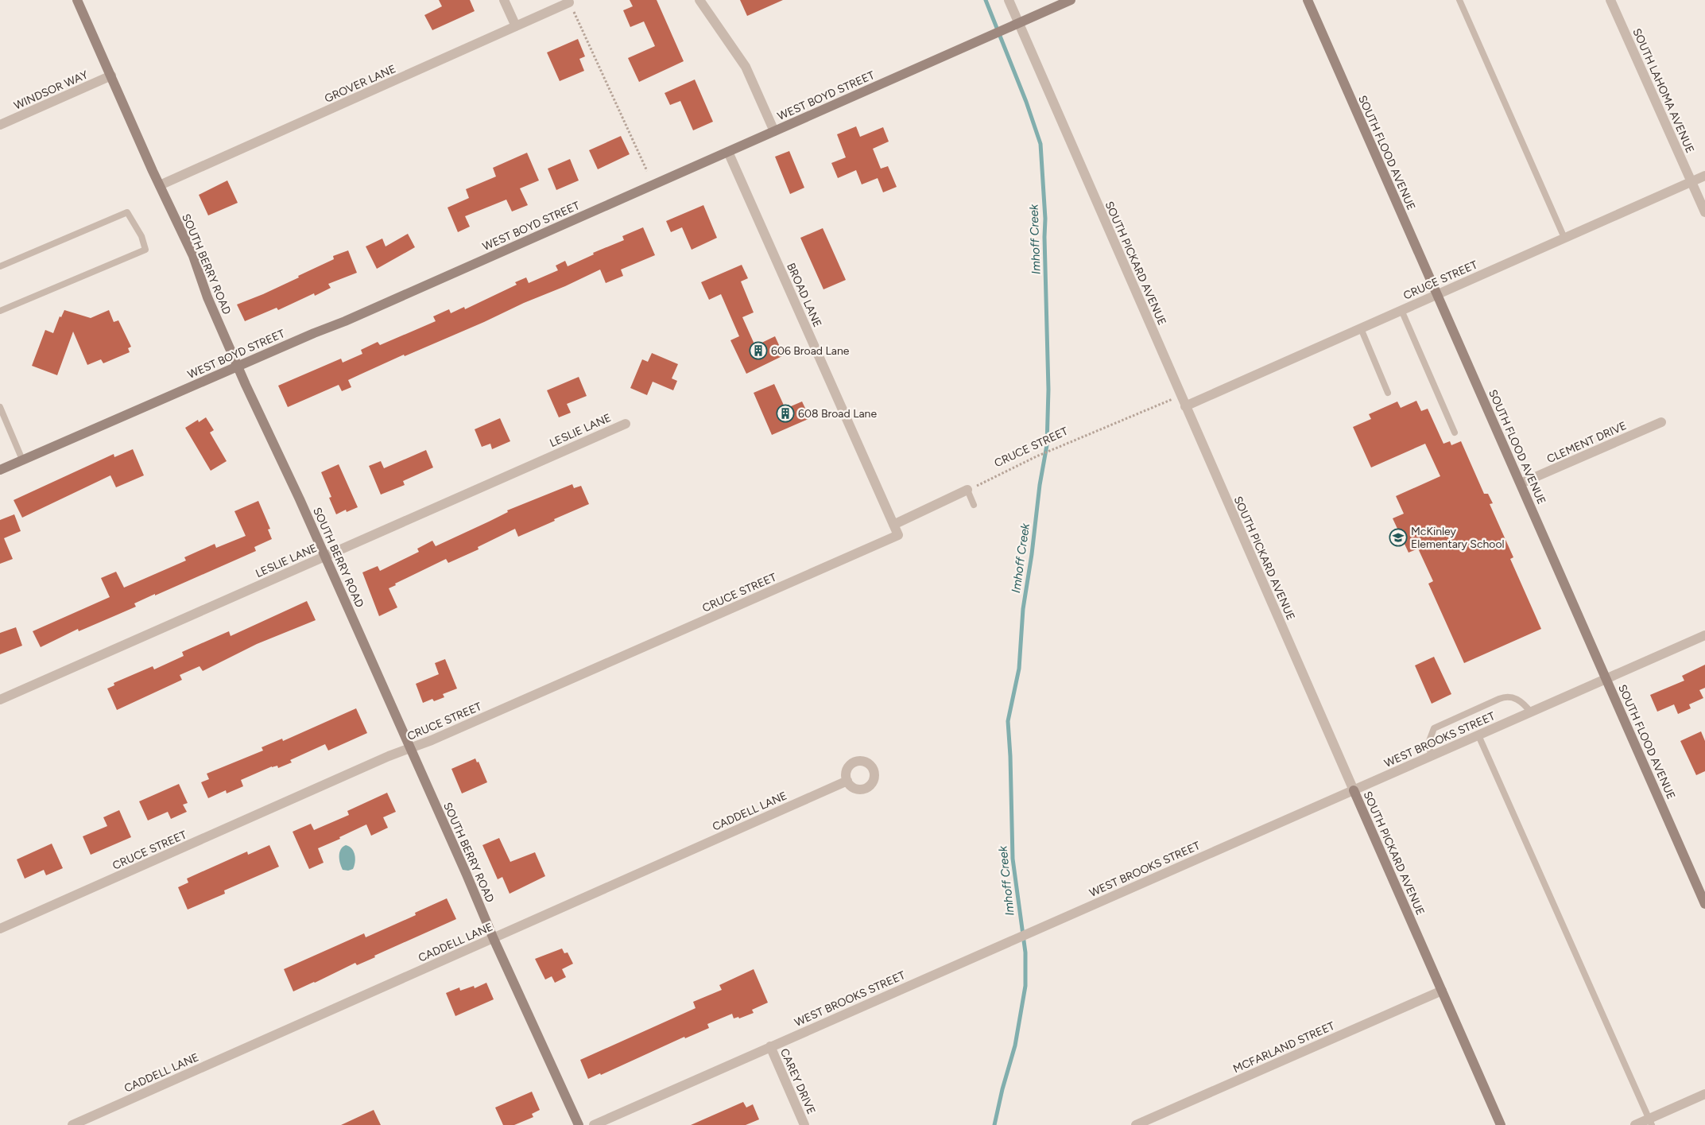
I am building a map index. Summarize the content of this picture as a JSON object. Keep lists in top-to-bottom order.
{
  "streets": {
    "street": [
      "GROVER LANE",
      "WINDSOR WAY",
      "SOUTH LAHOMA AVENUE",
      "WEST BOYD STREET",
      "SOUTH FLOOD AVENUE",
      "SOUTH PICKARD AVENUE",
      "SOUTH BERRY ROAD",
      "CRUCE STREET",
      "BROAD LANE",
      "LESLIE LANE",
      "CLEMENT DRIVE",
      "WEST BROOKS STREET",
      "CADDELL LANE",
      "MCFARLAND STREET",
      "CAREY DRIVE"
    ]
  },
  "crossings": [
    ["GROVER LANE", "SOUTH BERRY ROAD"],
    ["WINDSOR WAY", "SOUTH BERRY ROAD"],
    ["SOUTH LAHOMA AVENUE", "CRUCE STREET"],
    ["WEST BOYD STREET", "SOUTH PICKARD AVENUE"],
    ["WEST BOYD STREET", "SOUTH BERRY ROAD"],
    ["WEST BOYD STREET", "BROAD LANE"],
    ["SOUTH FLOOD AVENUE", "CRUCE STREET"],
    ["SOUTH FLOOD AVENUE", "CLEMENT DRIVE"],
    ["SOUTH FLOOD AVENUE", "WEST BROOKS STREET"],
    ["SOUTH PICKARD AVENUE", "CRUCE STREET"],
    ["SOUTH PICKARD AVENUE", "WEST BROOKS STREET"],
    ["SOUTH PICKARD AVENUE", "MCFARLAND STREET"],
    ["SOUTH BERRY ROAD", "CRUCE STREET"],
    ["SOUTH BERRY ROAD", "LESLIE LANE"],
    ["SOUTH BERRY ROAD", "CADDELL LANE"],
    ["CRUCE STREET", "BROAD LANE"],
    ["WEST BROOKS STREET", "CAREY DRIVE"]
  ],
  "water": ["Imhoff Creek"],
  "places": {
    "building": ["606 Broad Lane", "608 Broad Lane"],
    "school or university": ["McKinley Elementary School"]
  }
}
